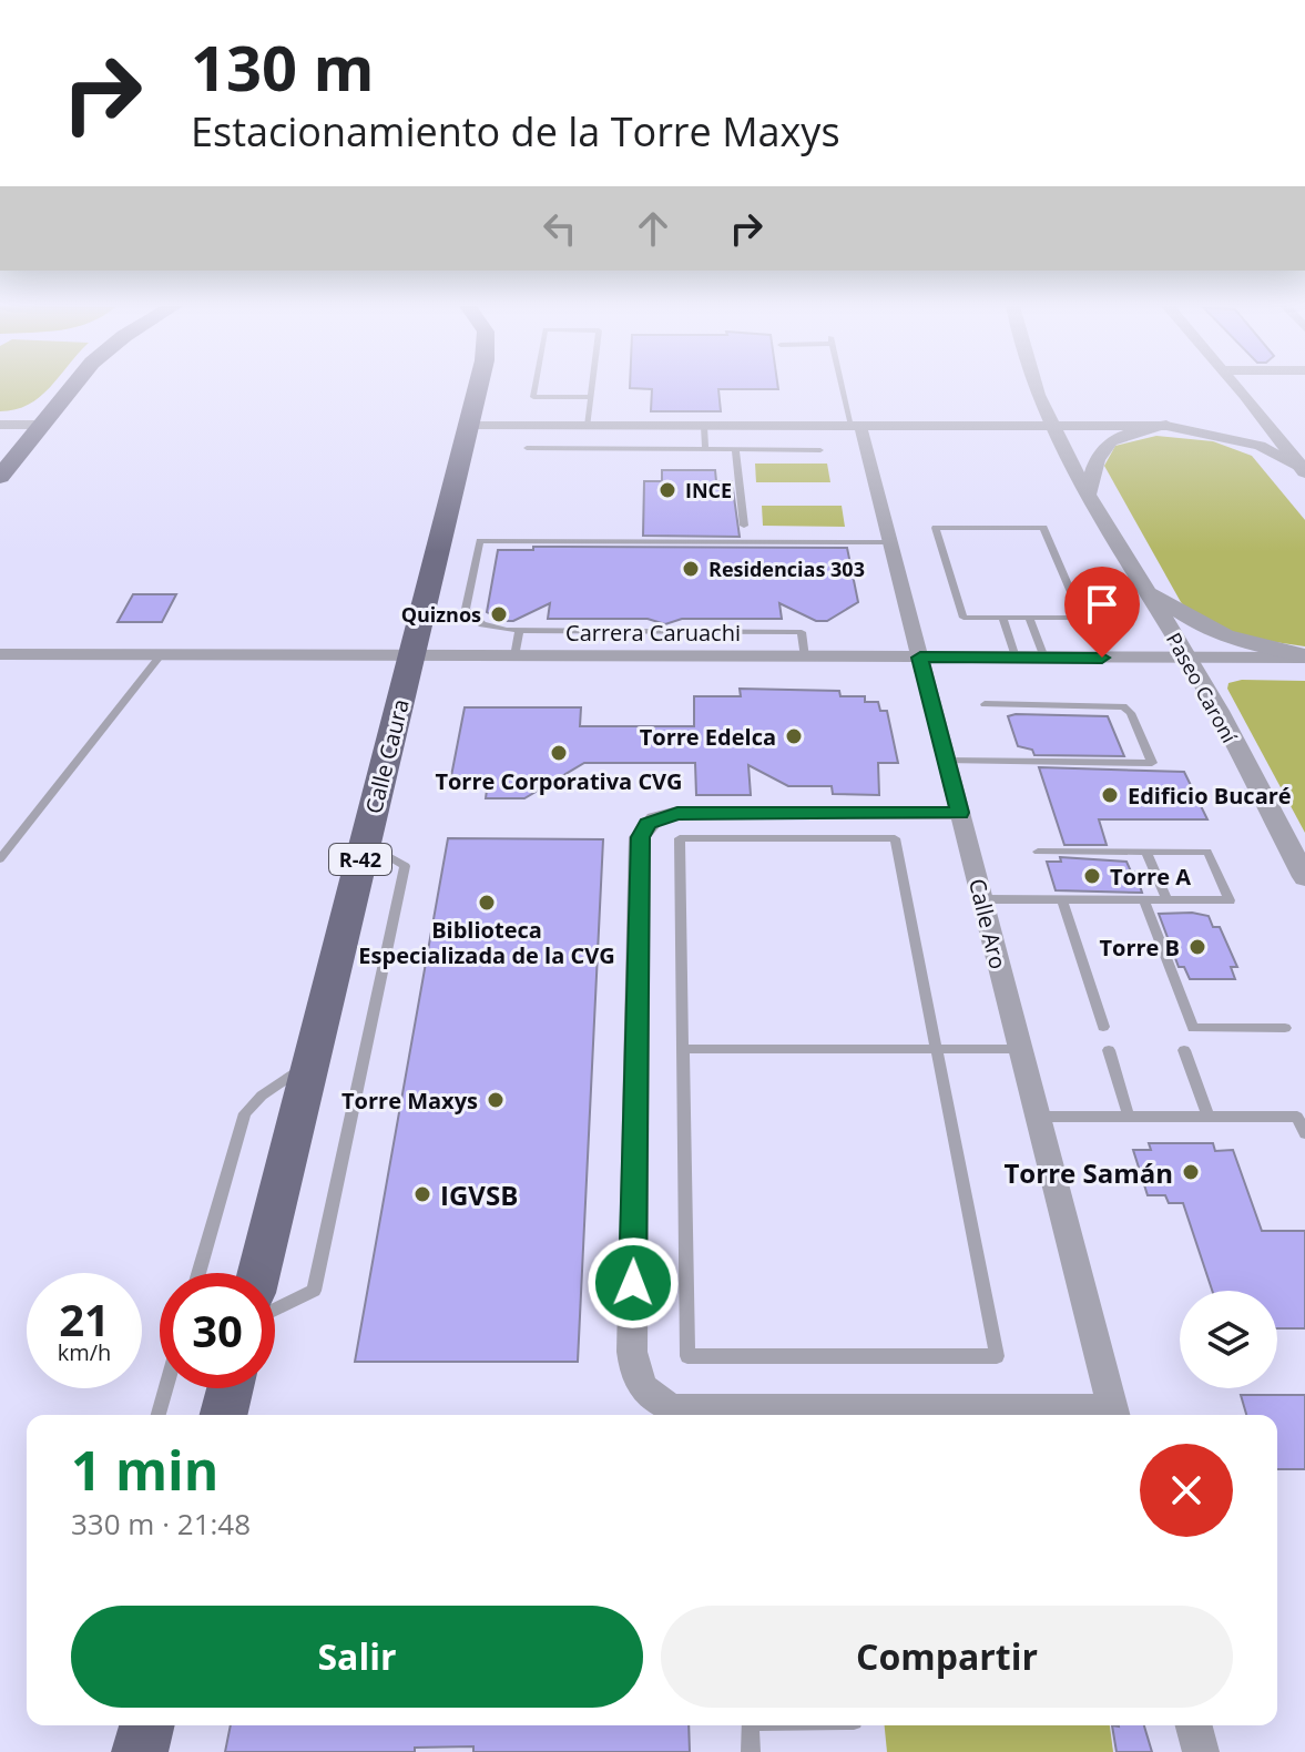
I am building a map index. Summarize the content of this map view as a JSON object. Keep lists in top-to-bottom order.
{
  "streets": {
    "main road": ["Calle Caura", "R-42"],
    "street": ["Carrera Caruachi", "Paseo Caroní", "Calle Aro"]
  },
  "crossings": [
    ["Carrera Caruachi", "Paseo Caroní"],
    ["Carrera Caruachi", "Calle Caura"],
    ["Carrera Caruachi", "Calle Aro"],
    ["Calle Caura", "R-42"]
  ],
  "places": [
    "INCE",
    "Residencias 303",
    "Quiznos",
    "Torre Edelca",
    "Torre Corporativa CVG",
    "Edificio Bucaré",
    "Torre A",
    "Biblioteca Especializada de la CVG",
    "Torre B",
    "Torre Maxys",
    "Torre Samán",
    "IGVSB"
  ],
  "page": {
    "turn": ["130 m", "Estacionamiento de la Torre Maxys"],
    "speed": "21 km/h",
    "limit": "30",
    "heading": ["1 min", "330 m · 21:48"],
    "buttons": ["Salir", "Compartir"]
  }
}
